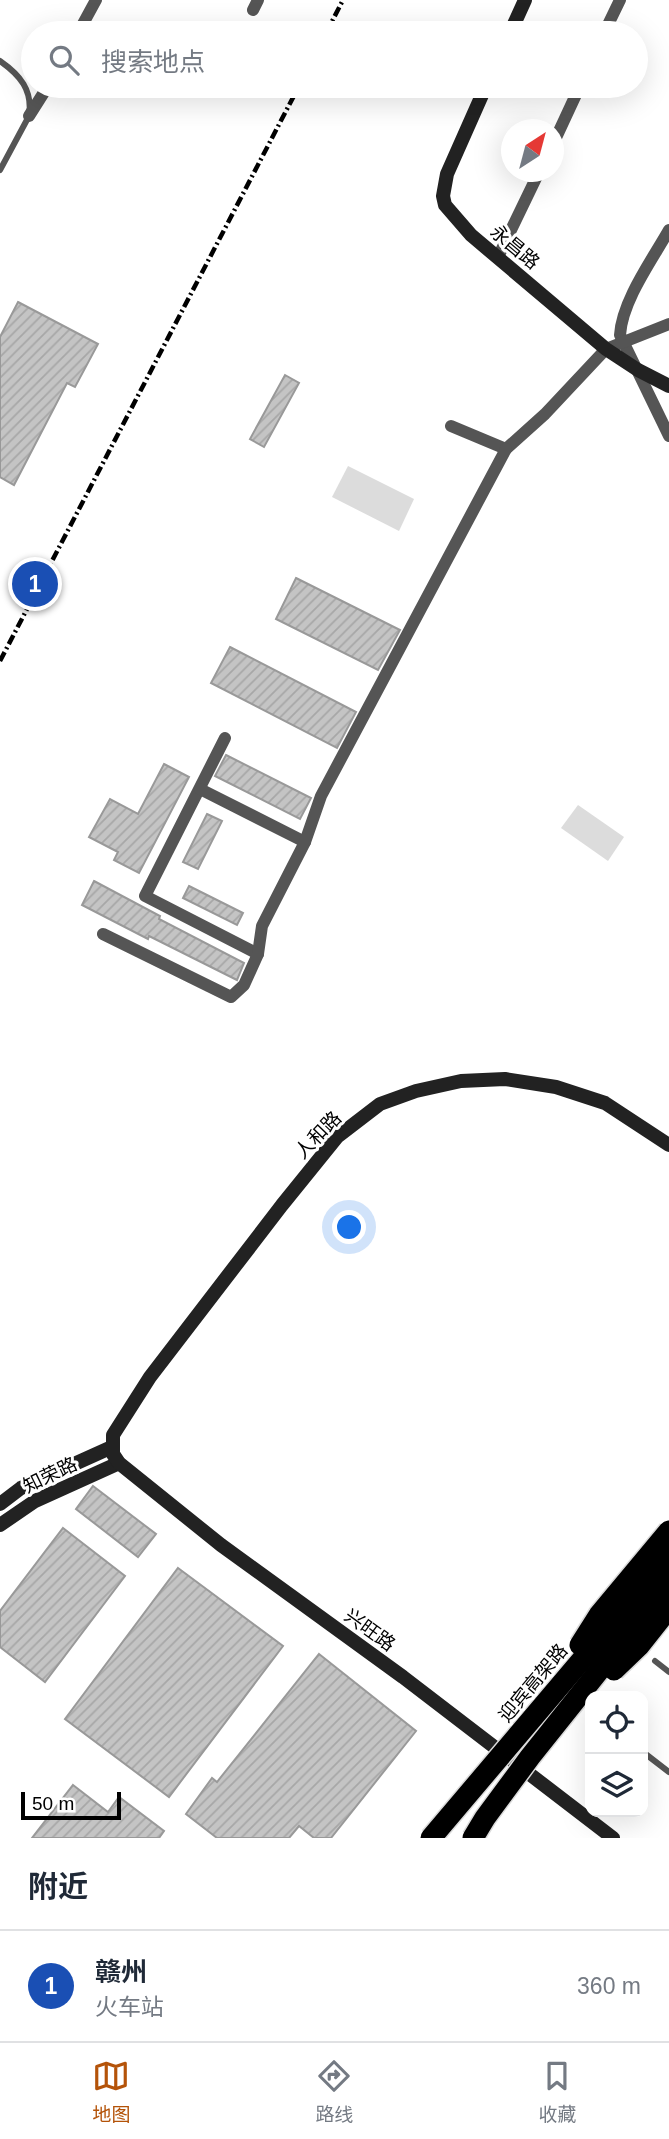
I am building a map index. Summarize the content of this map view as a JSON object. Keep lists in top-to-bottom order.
{
  "streets": {
    "highway": ["迎宾高架路"],
    "street": [
      "永昌路",
      "人和路",
      "知荣路",
      "兴旺路"
    ]
  },
  "crossings": [
    ["人和路", "知荣路"],
    ["人和路", "兴旺路"],
    ["知荣路", "兴旺路"]
  ],
  "scale_bar": "50 m",
  "north": "top right",
  "page": {
    "search": "搜索地点",
    "pins": "1",
    "scale": "50 m",
    "heading": "附近",
    "list": [
      {
        "mark": "1",
        "name": "赣州",
        "note": "火车站",
        "value": "360 m"
      }
    ],
    "nav": ["地图", "路线", "收藏"]
  }
}
